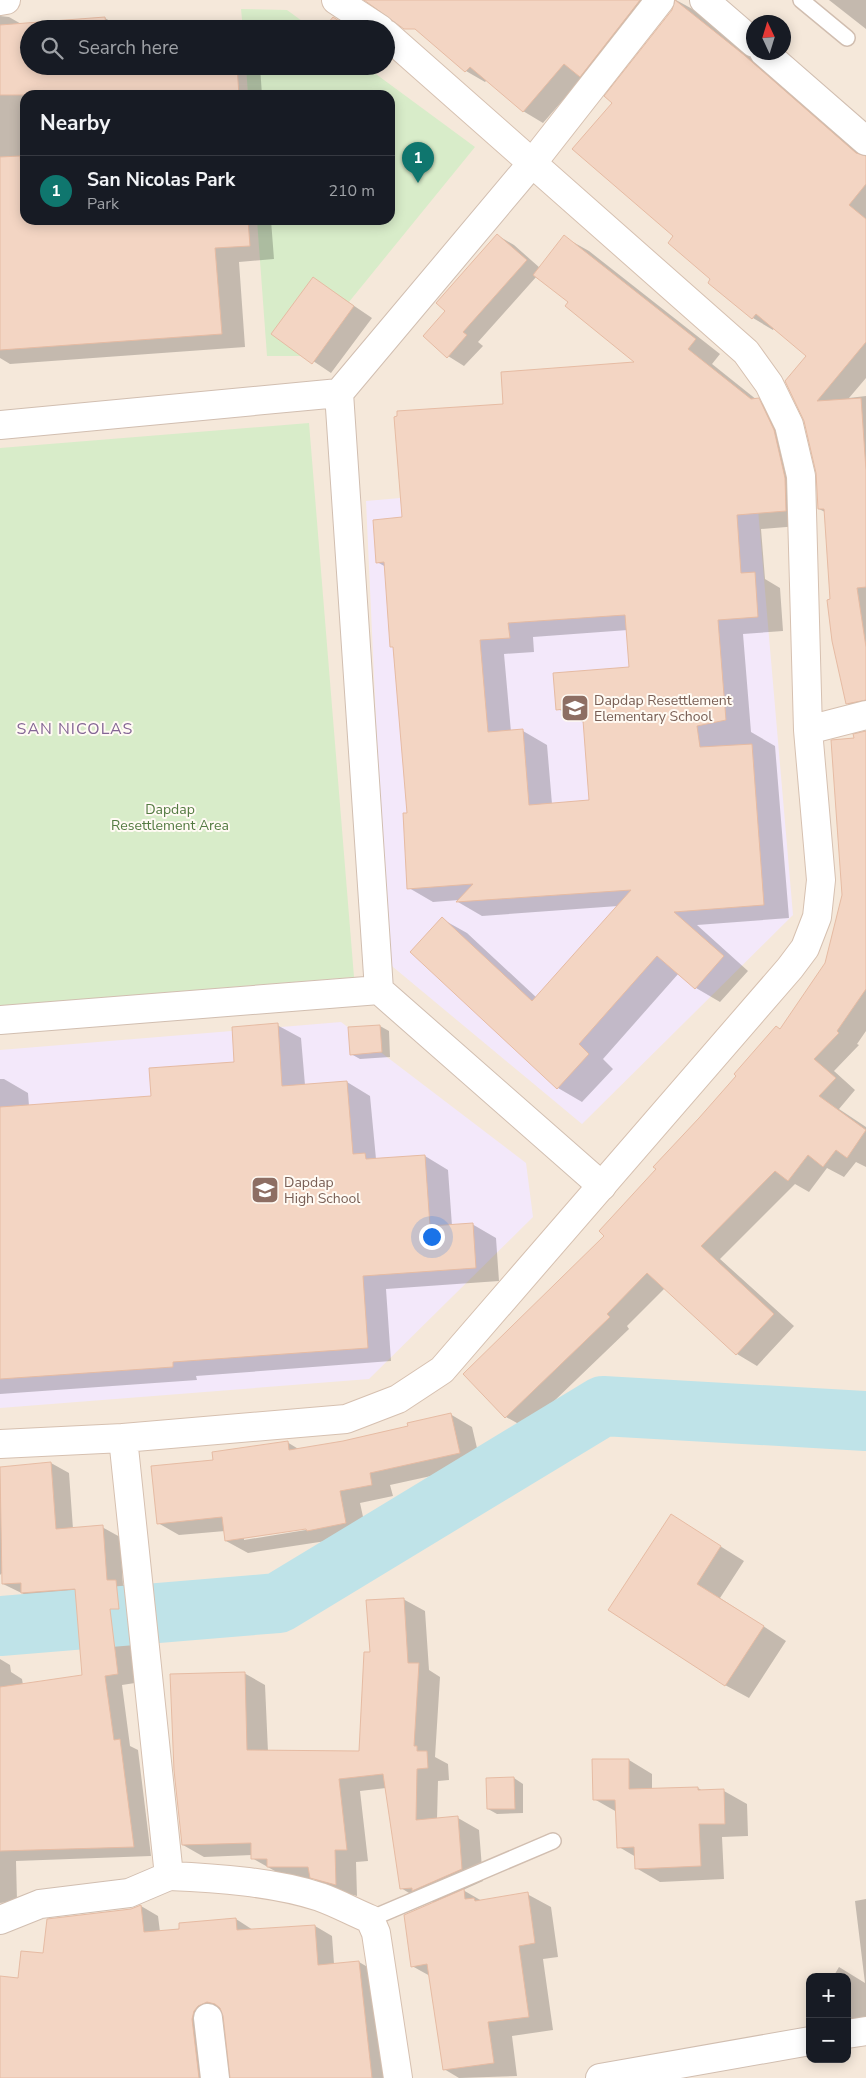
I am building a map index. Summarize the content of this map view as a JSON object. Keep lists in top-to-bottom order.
{
  "districts": ["SAN NICOLAS"],
  "parks": ["Dapdap Resettlement Area"],
  "places": {
    "school or university": ["Dapdap Resettlement Elementary School", "Dapdap High School"]
  },
  "north": "top",
  "page": {
    "search": "Search here",
    "heading": "Nearby",
    "pins": "1",
    "list": [
      {
        "mark": "1",
        "name": "San Nicolas Park",
        "note": "Park",
        "value": "210 m"
      }
    ],
    "map_buttons": ["+", "−"]
  }
}
